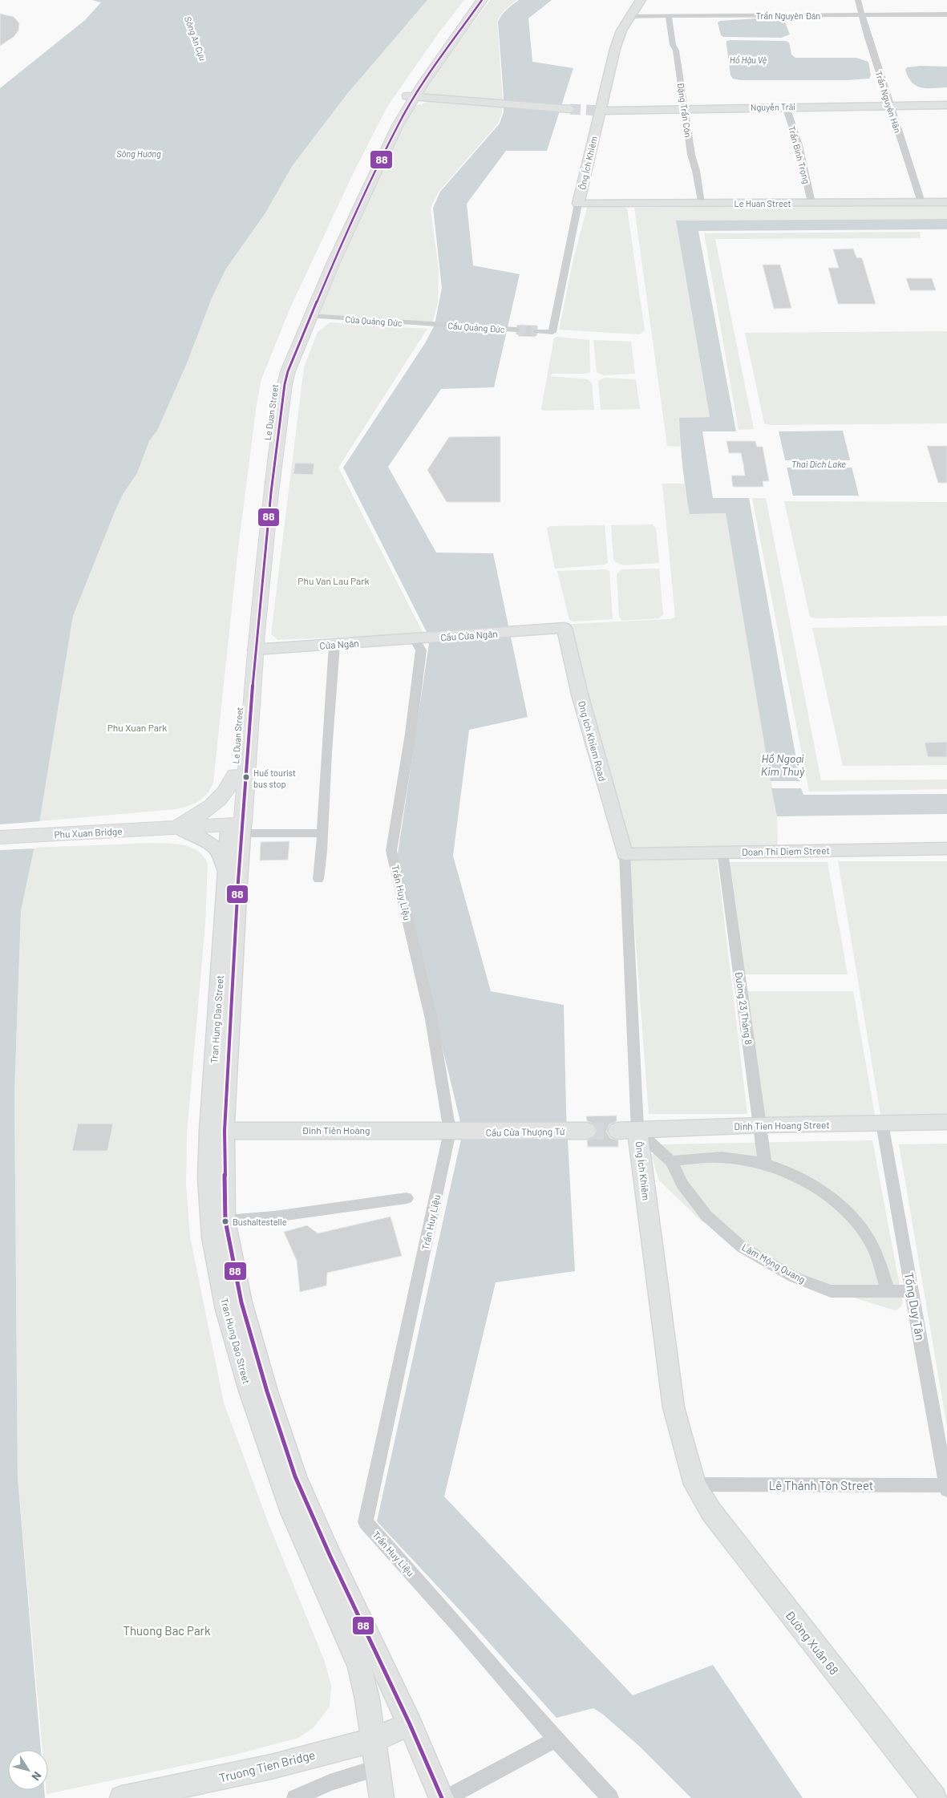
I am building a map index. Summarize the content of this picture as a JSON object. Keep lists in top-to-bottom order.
{
  "streets": {
    "main road": [
      "Nguyễn Trãi",
      "Ông Ích Khiêm",
      "Le Huan Street",
      "Le Duan Street",
      "Cầu Cửa Ngăn",
      "Cửa Ngăn",
      "Ong Ich Khiem Road",
      "Phu Xuan Bridge",
      "Doan Thi Diem Street",
      "Tran Hung Dao Street",
      "Dinh Tien Hoang Street",
      "Đinh Tiên Hoàng",
      "Cầu Cửa Thượng Tứ",
      "Đường Xuân 68",
      "Truong Tien Bridge"
    ],
    "street": [
      "Trần Nguyên Đán",
      "Trần Nguyên Hãn",
      "Đặng Trần Côn",
      "Trần Bình Trọng",
      "Cửa Quảng Đức",
      "Cầu Quảng Đức",
      "Trần Huy Liệu",
      "Đường 23 Tháng 8",
      "Lâm Mộng Quang",
      "Tống Duy Tân",
      "Lê Thánh Tôn Street"
    ]
  },
  "crossings": [
    ["Trần Nguyên Đán", "Trần Nguyên Hãn"],
    ["Trần Nguyên Đán", "Đặng Trần Côn"],
    ["Trần Nguyên Đán", "Ông Ích Khiêm"],
    ["Trần Nguyên Hãn", "Nguyễn Trãi"],
    ["Trần Nguyên Hãn", "Le Huan Street"],
    ["Nguyễn Trãi", "Đặng Trần Côn"],
    ["Nguyễn Trãi", "Trần Bình Trọng"],
    ["Nguyễn Trãi", "Ông Ích Khiêm"],
    ["Đặng Trần Côn", "Le Huan Street"],
    ["Trần Bình Trọng", "Le Huan Street"],
    ["Ông Ích Khiêm", "Le Huan Street"],
    ["Ông Ích Khiêm", "Ong Ich Khiem Road"],
    ["Ông Ích Khiêm", "Doan Thi Diem Street"],
    ["Ông Ích Khiêm", "Dinh Tien Hoang Street"],
    ["Ông Ích Khiêm", "Lâm Mộng Quang"],
    ["Ông Ích Khiêm", "Lê Thánh Tôn Street"],
    ["Ông Ích Khiêm", "Đường Xuân 68"],
    ["Cửa Quảng Đức", "Cầu Quảng Đức"],
    ["Cửa Quảng Đức", "Le Duan Street"],
    ["Le Duan Street", "Cửa Ngăn"],
    ["Le Duan Street", "Phu Xuan Bridge"],
    ["Le Duan Street", "Tran Hung Dao Street"],
    ["Cầu Cửa Ngăn", "Cửa Ngăn"],
    ["Cầu Cửa Ngăn", "Ong Ich Khiem Road"],
    ["Cầu Cửa Ngăn", "Trần Huy Liệu"],
    ["Cửa Ngăn", "Trần Huy Liệu"],
    ["Ong Ich Khiem Road", "Doan Thi Diem Street"],
    ["Phu Xuan Bridge", "Tran Hung Dao Street"],
    ["Doan Thi Diem Street", "Đường 23 Tháng 8"],
    ["Trần Huy Liệu", "Đinh Tiên Hoàng"],
    ["Trần Huy Liệu", "Cầu Cửa Thượng Tứ"],
    ["Đường 23 Tháng 8", "Dinh Tien Hoang Street"],
    ["Tran Hung Dao Street", "Đinh Tiên Hoàng"],
    ["Tran Hung Dao Street", "Truong Tien Bridge"],
    ["Dinh Tien Hoang Street", "Lâm Mộng Quang"],
    ["Dinh Tien Hoang Street", "Tống Duy Tân"],
    ["Đinh Tiên Hoàng", "Cầu Cửa Thượng Tứ"],
    ["Lâm Mộng Quang", "Tống Duy Tân"],
    ["Tống Duy Tân", "Lê Thánh Tôn Street"],
    ["Lê Thánh Tôn Street", "Đường Xuân 68"]
  ],
  "water": [
    "Sông An Cựu",
    "Hồ Hậu Vệ",
    "Sông Hương",
    "Thai Dich Lake",
    "Hồ Ngoại Kim Thuỷ"
  ],
  "parks": ["Phu Van Lau Park", "Phu Xuan Park", "Thuong Bac Park"],
  "places": ["Huế tourist bus stop", "Bushaltestelle"],
  "lines": ["transit line 88"],
  "north": "bottom right"
}
